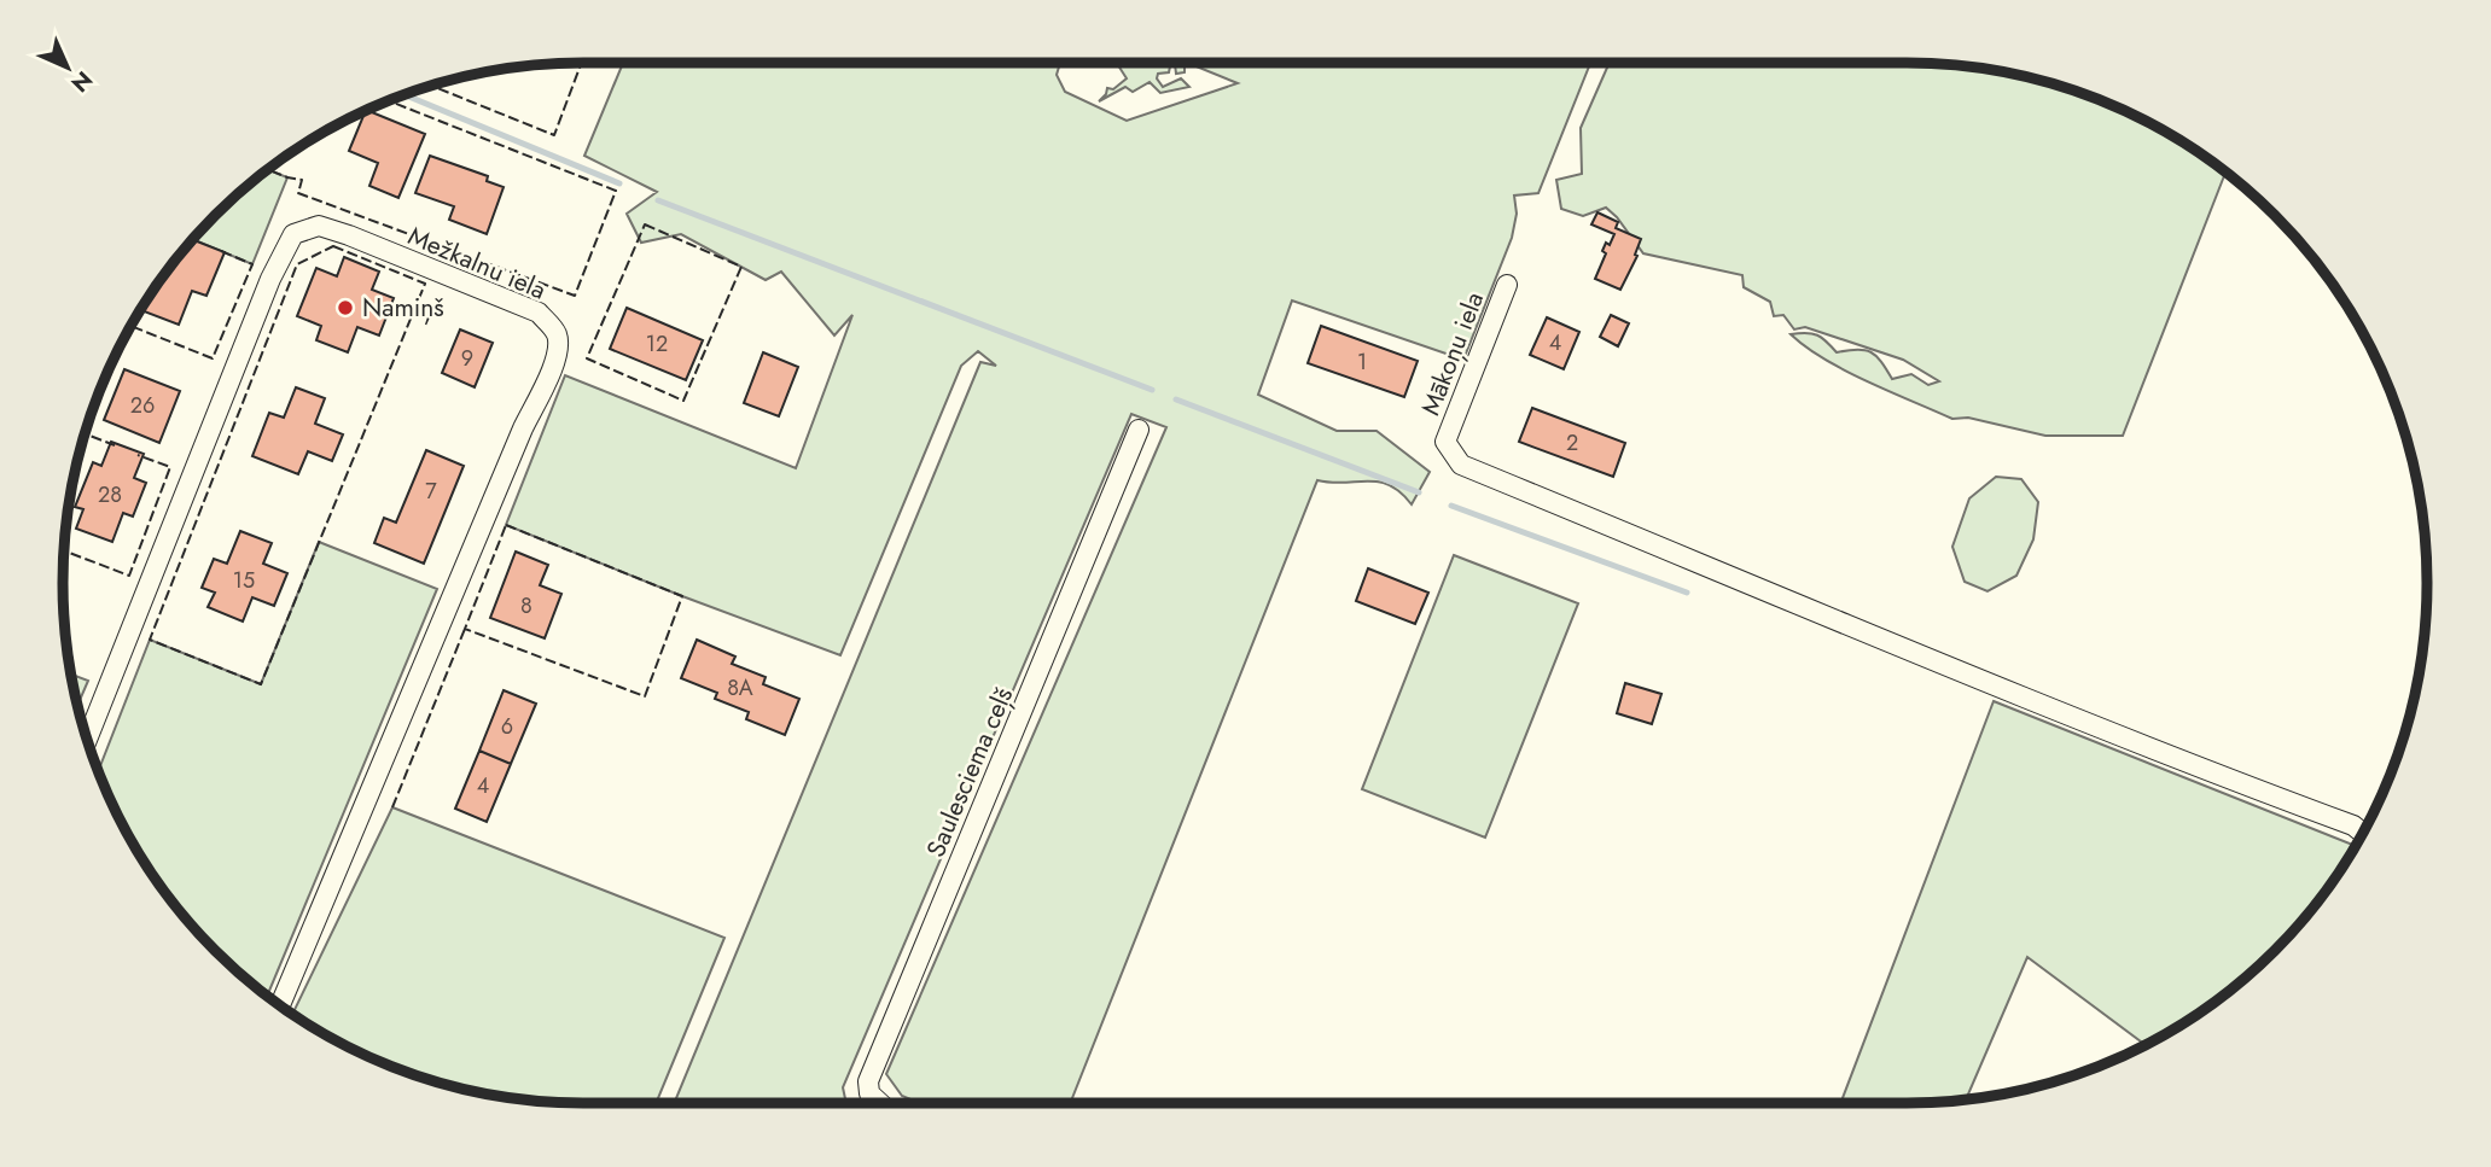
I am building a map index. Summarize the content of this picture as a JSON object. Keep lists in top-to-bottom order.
{
  "streets": {
    "street": ["Mežkalnu iela", "Mākoņu iela", "Saulesciema ceļš"]
  },
  "places": ["Namiņš"],
  "house_numbers": [
    "4",
    "12",
    "9",
    "1",
    "26",
    "2",
    "7",
    "28",
    "15",
    "8",
    "8A",
    "6",
    "4"
  ],
  "north": "bottom right"
}
